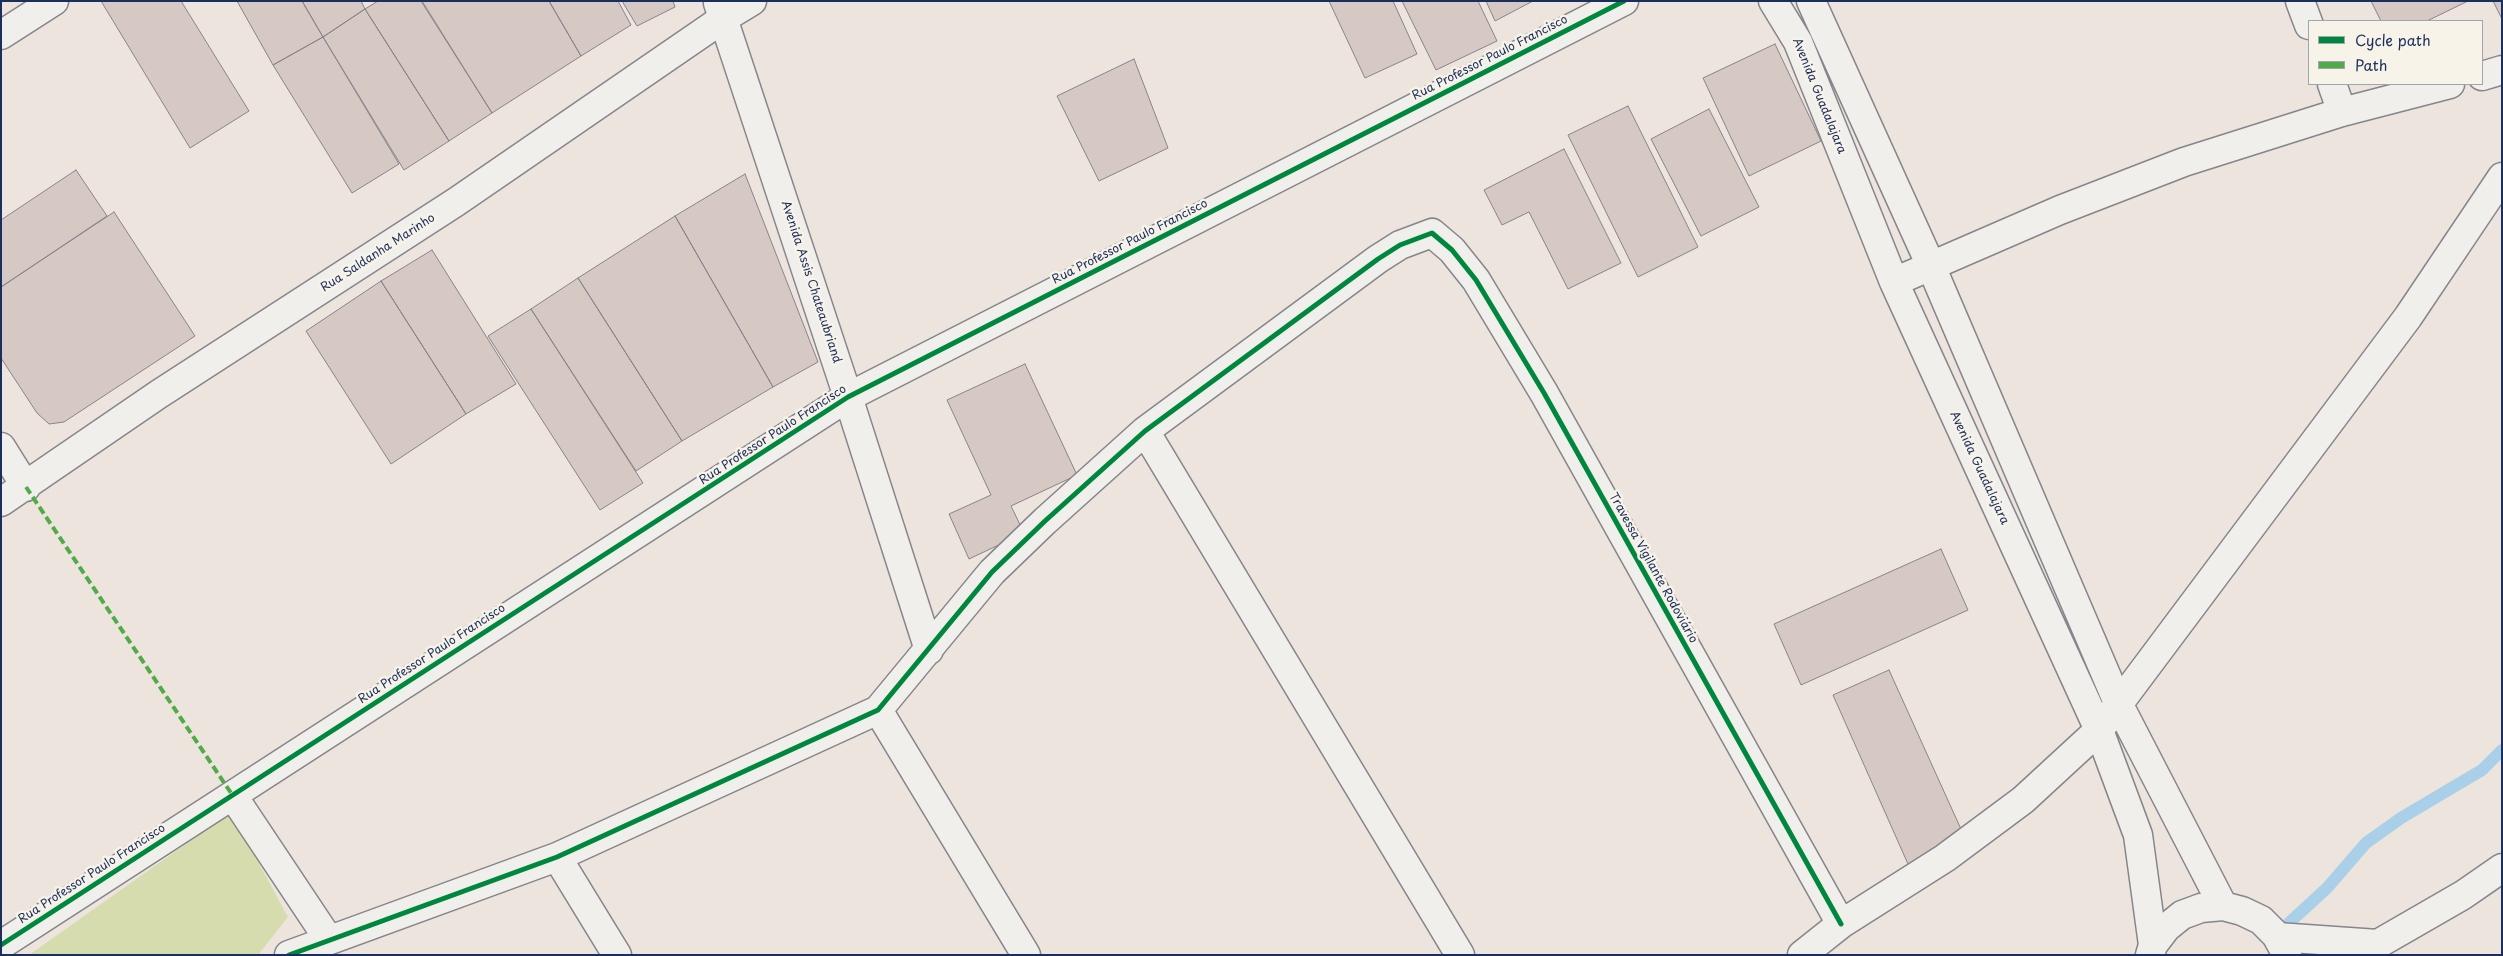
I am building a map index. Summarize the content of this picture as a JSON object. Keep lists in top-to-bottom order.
{
  "streets": {
    "street": [
      "Rua Professor Paulo Francisco",
      "Avenida Guadalajara",
      "Rua Saldanha Marinho",
      "Avenida Assis Chateaubriand",
      "Travessa Vigilante Rodoviário"
    ]
  },
  "crossings": [
    ["Rua Professor Paulo Francisco", "Avenida Assis Chateaubriand"],
    ["Rua Saldanha Marinho", "Avenida Assis Chateaubriand"]
  ],
  "legend": ["Cycle path", "Path"]
}
